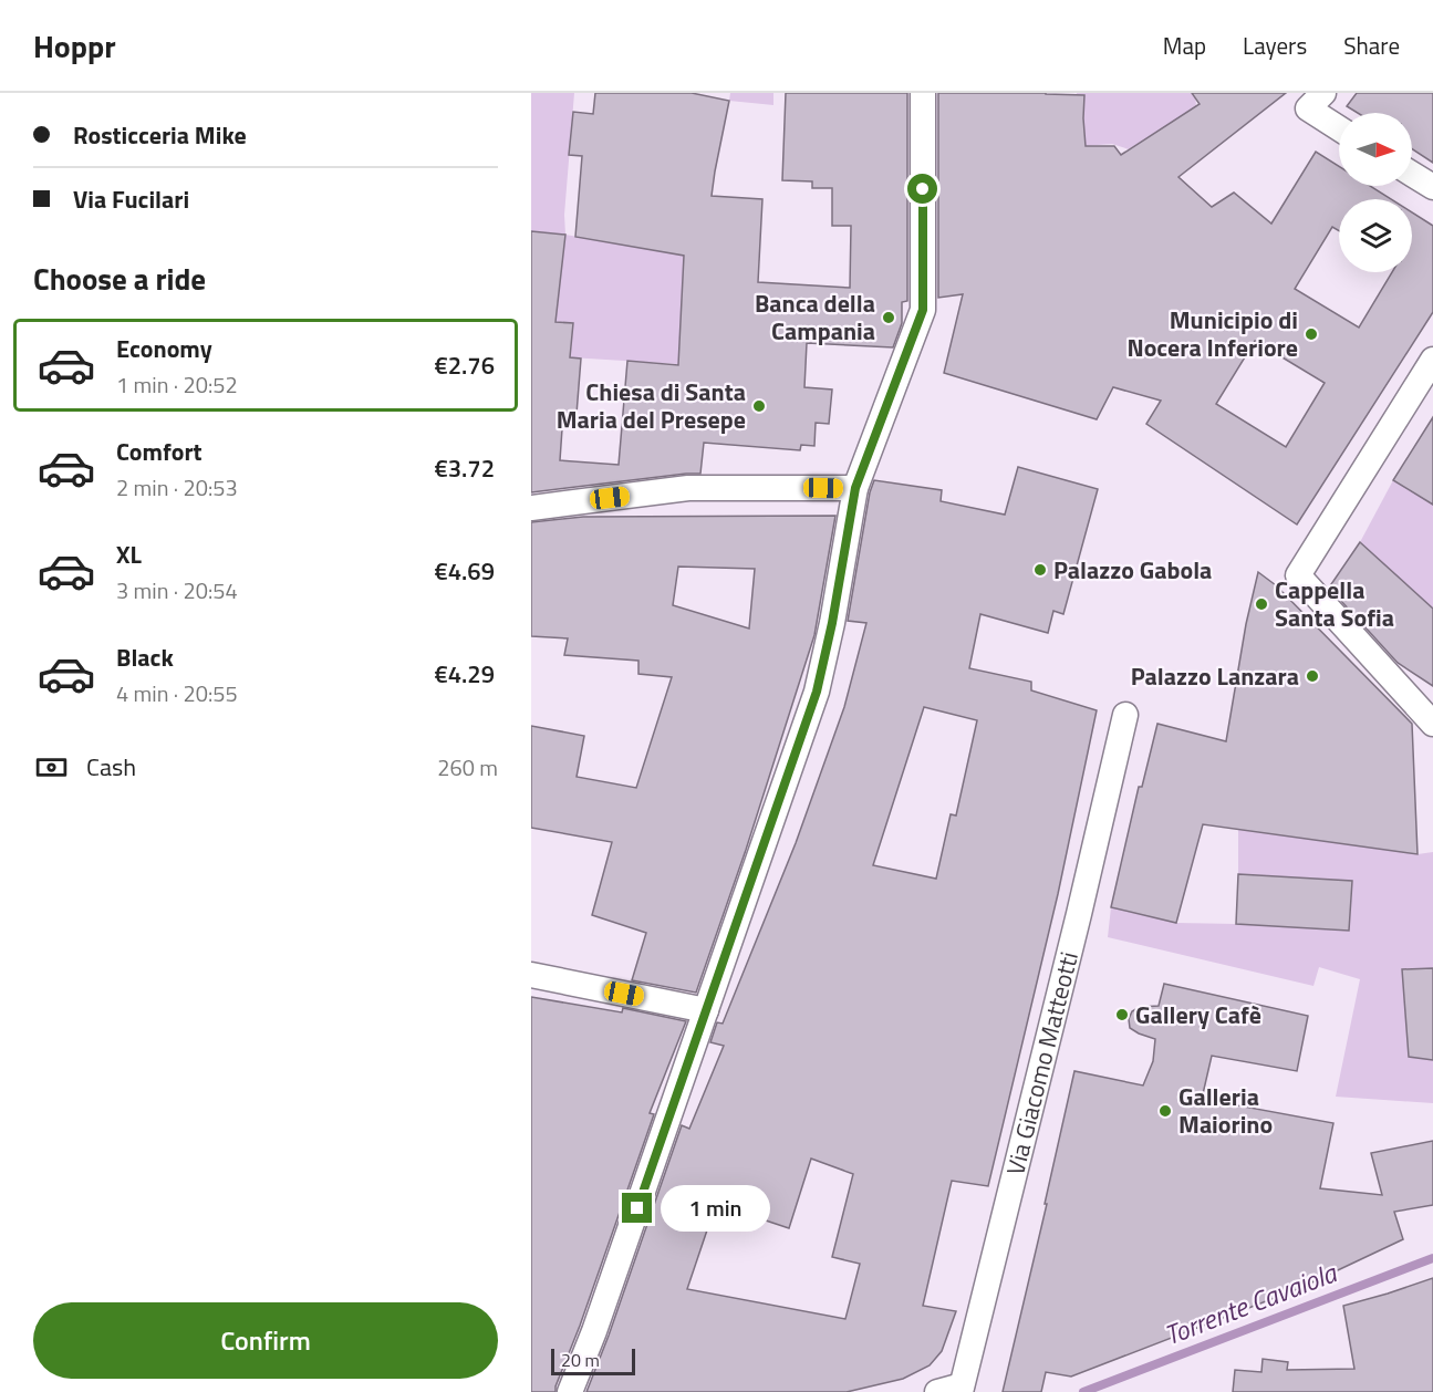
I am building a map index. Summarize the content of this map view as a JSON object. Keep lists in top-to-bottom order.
{
  "streets": {
    "street": ["Via Giacomo Matteotti"]
  },
  "water": ["Torrente Cavaiola"],
  "places": [
    "Banca della Campania",
    "Municipio di Nocera Inferiore",
    "Chiesa di Santa Maria del Presepe",
    "Palazzo Gabola",
    "Cappella Santa Sofia",
    "Palazzo Lanzara",
    "Gallery Cafè",
    "Galleria Maiorino"
  ],
  "scale_bar": "20 m",
  "north": "right",
  "page": {
    "header": "Hoppr",
    "nav": ["Map", "Layers", "Share"],
    "banner": ["Rosticceria Mike", "Via Fucilari"],
    "heading": "Choose a ride",
    "list": [
      {
        "name": "Economy",
        "note": "1 min · 20:52",
        "value": "€2.76"
      },
      {
        "name": "Comfort",
        "note": "2 min · 20:53",
        "value": "€3.72"
      },
      {
        "name": "XL",
        "note": "3 min · 20:54",
        "value": "€4.69"
      },
      {
        "name": "Black",
        "note": "4 min · 20:55",
        "value": "€4.29"
      }
    ],
    "pay": ["Cash", "260 m"],
    "bubble": "1 min",
    "buttons": "Confirm",
    "scale": "20 m"
  }
}
